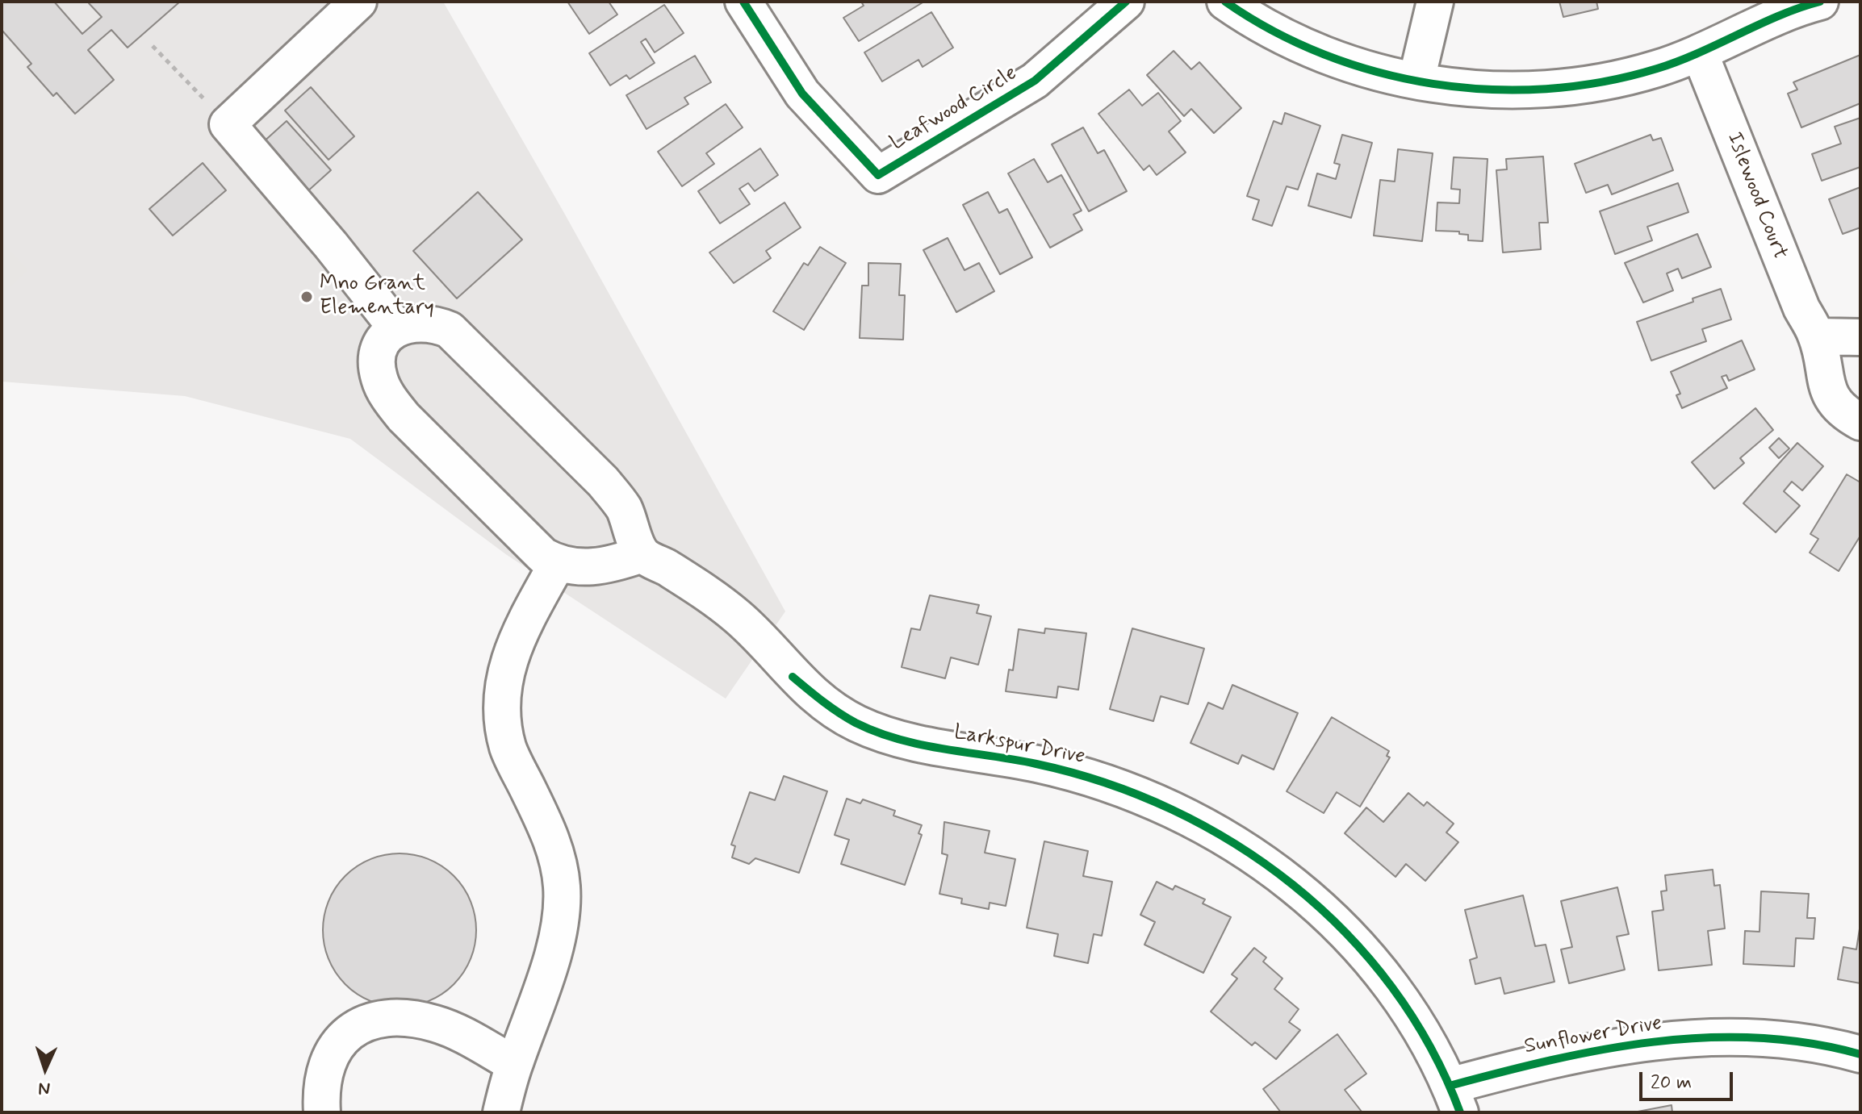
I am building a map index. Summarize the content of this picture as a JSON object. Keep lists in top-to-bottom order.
{
  "streets": {
    "street": [
      "Leafwood Circle",
      "Islewood Court",
      "Larkspur Drive",
      "Sunflower Drive"
    ]
  },
  "crossings": [
    ["Larkspur Drive", "Sunflower Drive"]
  ],
  "places": ["Mno Grant Elementary"],
  "scale_bar": "20 m",
  "north": "bottom"
}
